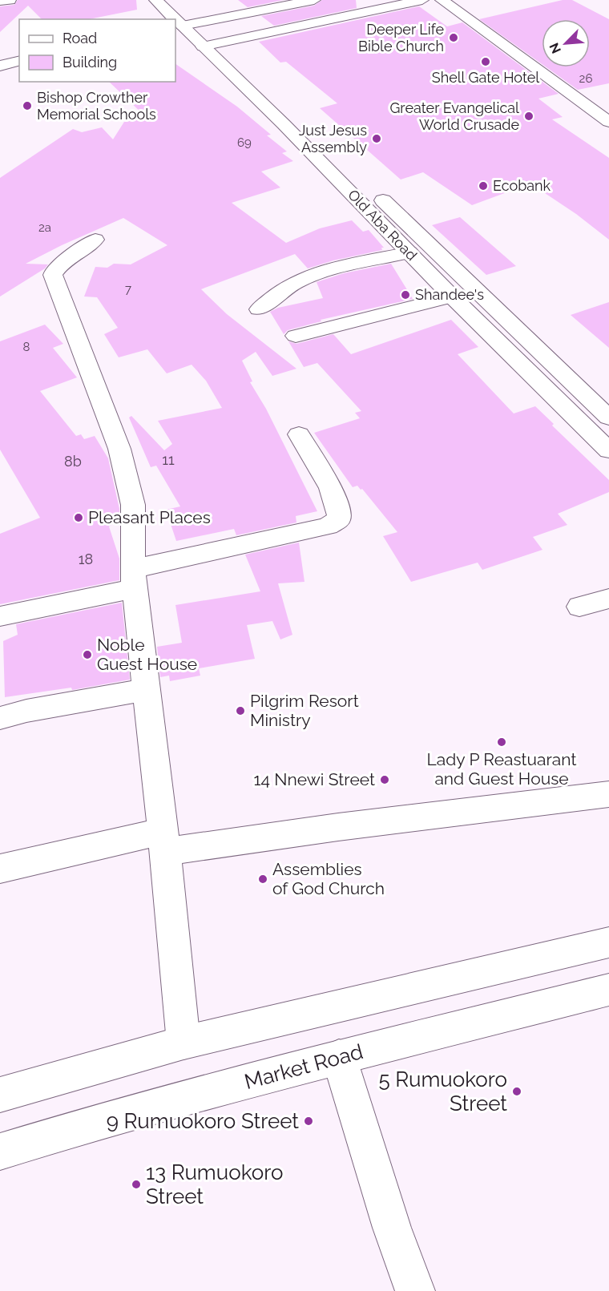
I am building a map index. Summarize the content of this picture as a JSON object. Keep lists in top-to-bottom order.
{
  "streets": {
    "street": ["Old Aba Road", "Market Road"]
  },
  "places": [
    "Deeper Life Bible Church",
    "Shell Gate Hotel",
    "Bishop Crowther Memorial Schools",
    "Greater Evangelical World Crusade",
    "Just Jesus Assembly",
    "Ecobank",
    "Shandee's",
    "Pleasant Places",
    "Noble Guest House",
    "Pilgrim Resort Ministry",
    "Lady P Reastuarant and Guest House",
    "14 Nnewi Street",
    "Assemblies of God Church",
    "5 Rumuokoro Street",
    "9 Rumuokoro Street",
    "13 Rumuokoro Street"
  ],
  "house_numbers": [
    "26",
    "69",
    "2a",
    "7",
    "8",
    "11",
    "8b",
    "18"
  ],
  "legend": ["Road", "Building"],
  "north": "bottom left"
}
